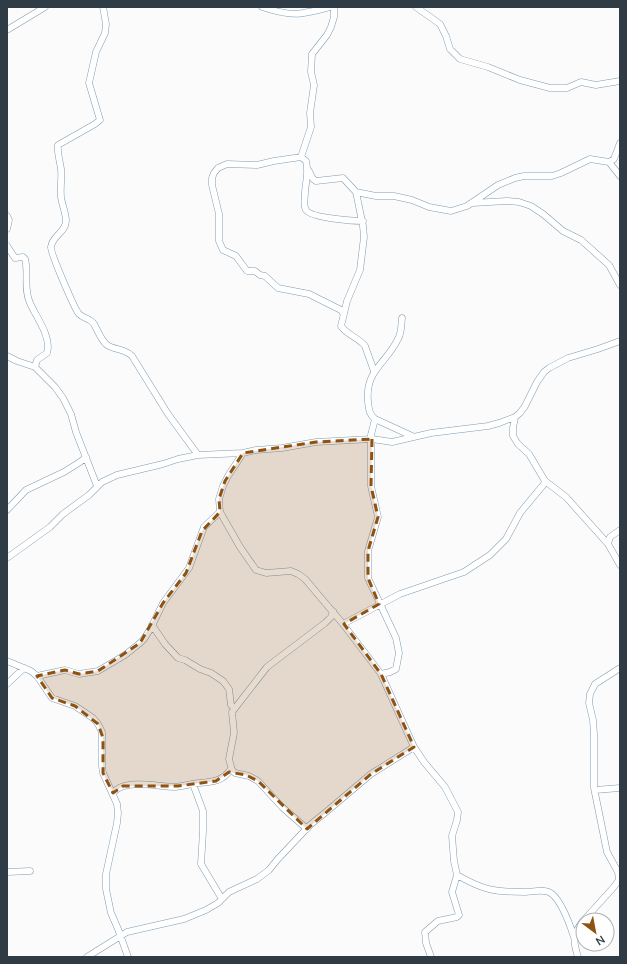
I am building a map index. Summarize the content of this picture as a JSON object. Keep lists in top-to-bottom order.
{
  "north": "bottom right"
}
